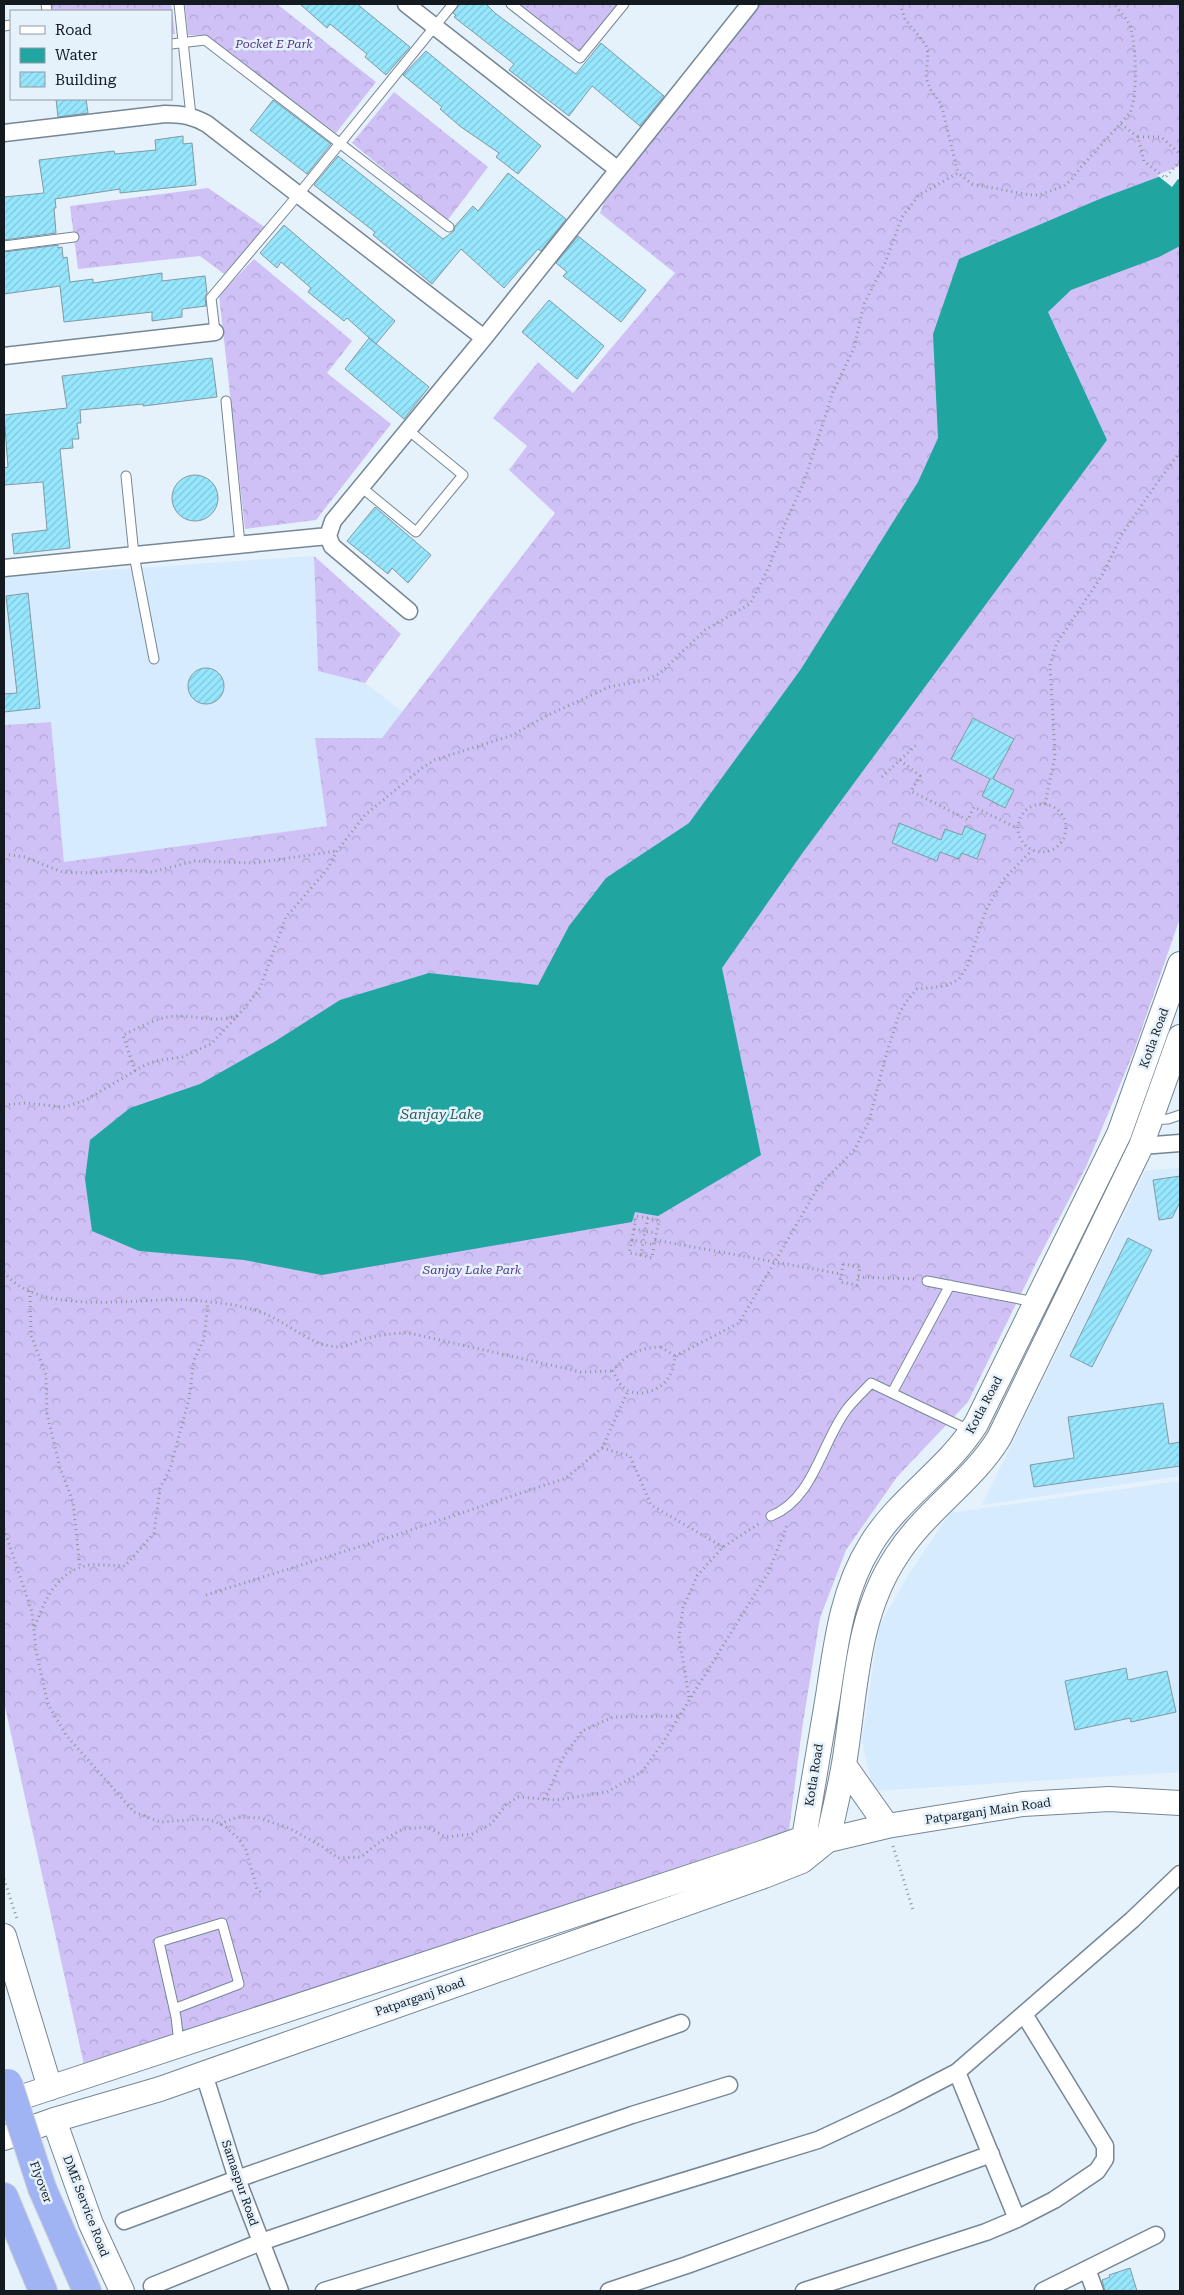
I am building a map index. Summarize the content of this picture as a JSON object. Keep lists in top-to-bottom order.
{
  "streets": {
    "highway": ["Flyover"],
    "main road": [
      "Kotla Road",
      "Patparganj Main Road",
      "Patparganj Road",
      "DME Service Road"
    ],
    "street": ["Samaspur Road"]
  },
  "crossings": [
    ["Kotla Road", "Patparganj Main Road"],
    ["Kotla Road", "Patparganj Road"],
    ["Patparganj Main Road", "Patparganj Road"],
    ["Patparganj Road", "Samaspur Road"],
    ["Patparganj Road", "DME Service Road"]
  ],
  "water": ["Sanjay Lake"],
  "parks": ["Pocket E Park", "Sanjay Lake Park"],
  "legend": ["Road", "Water", "Building"]
}
